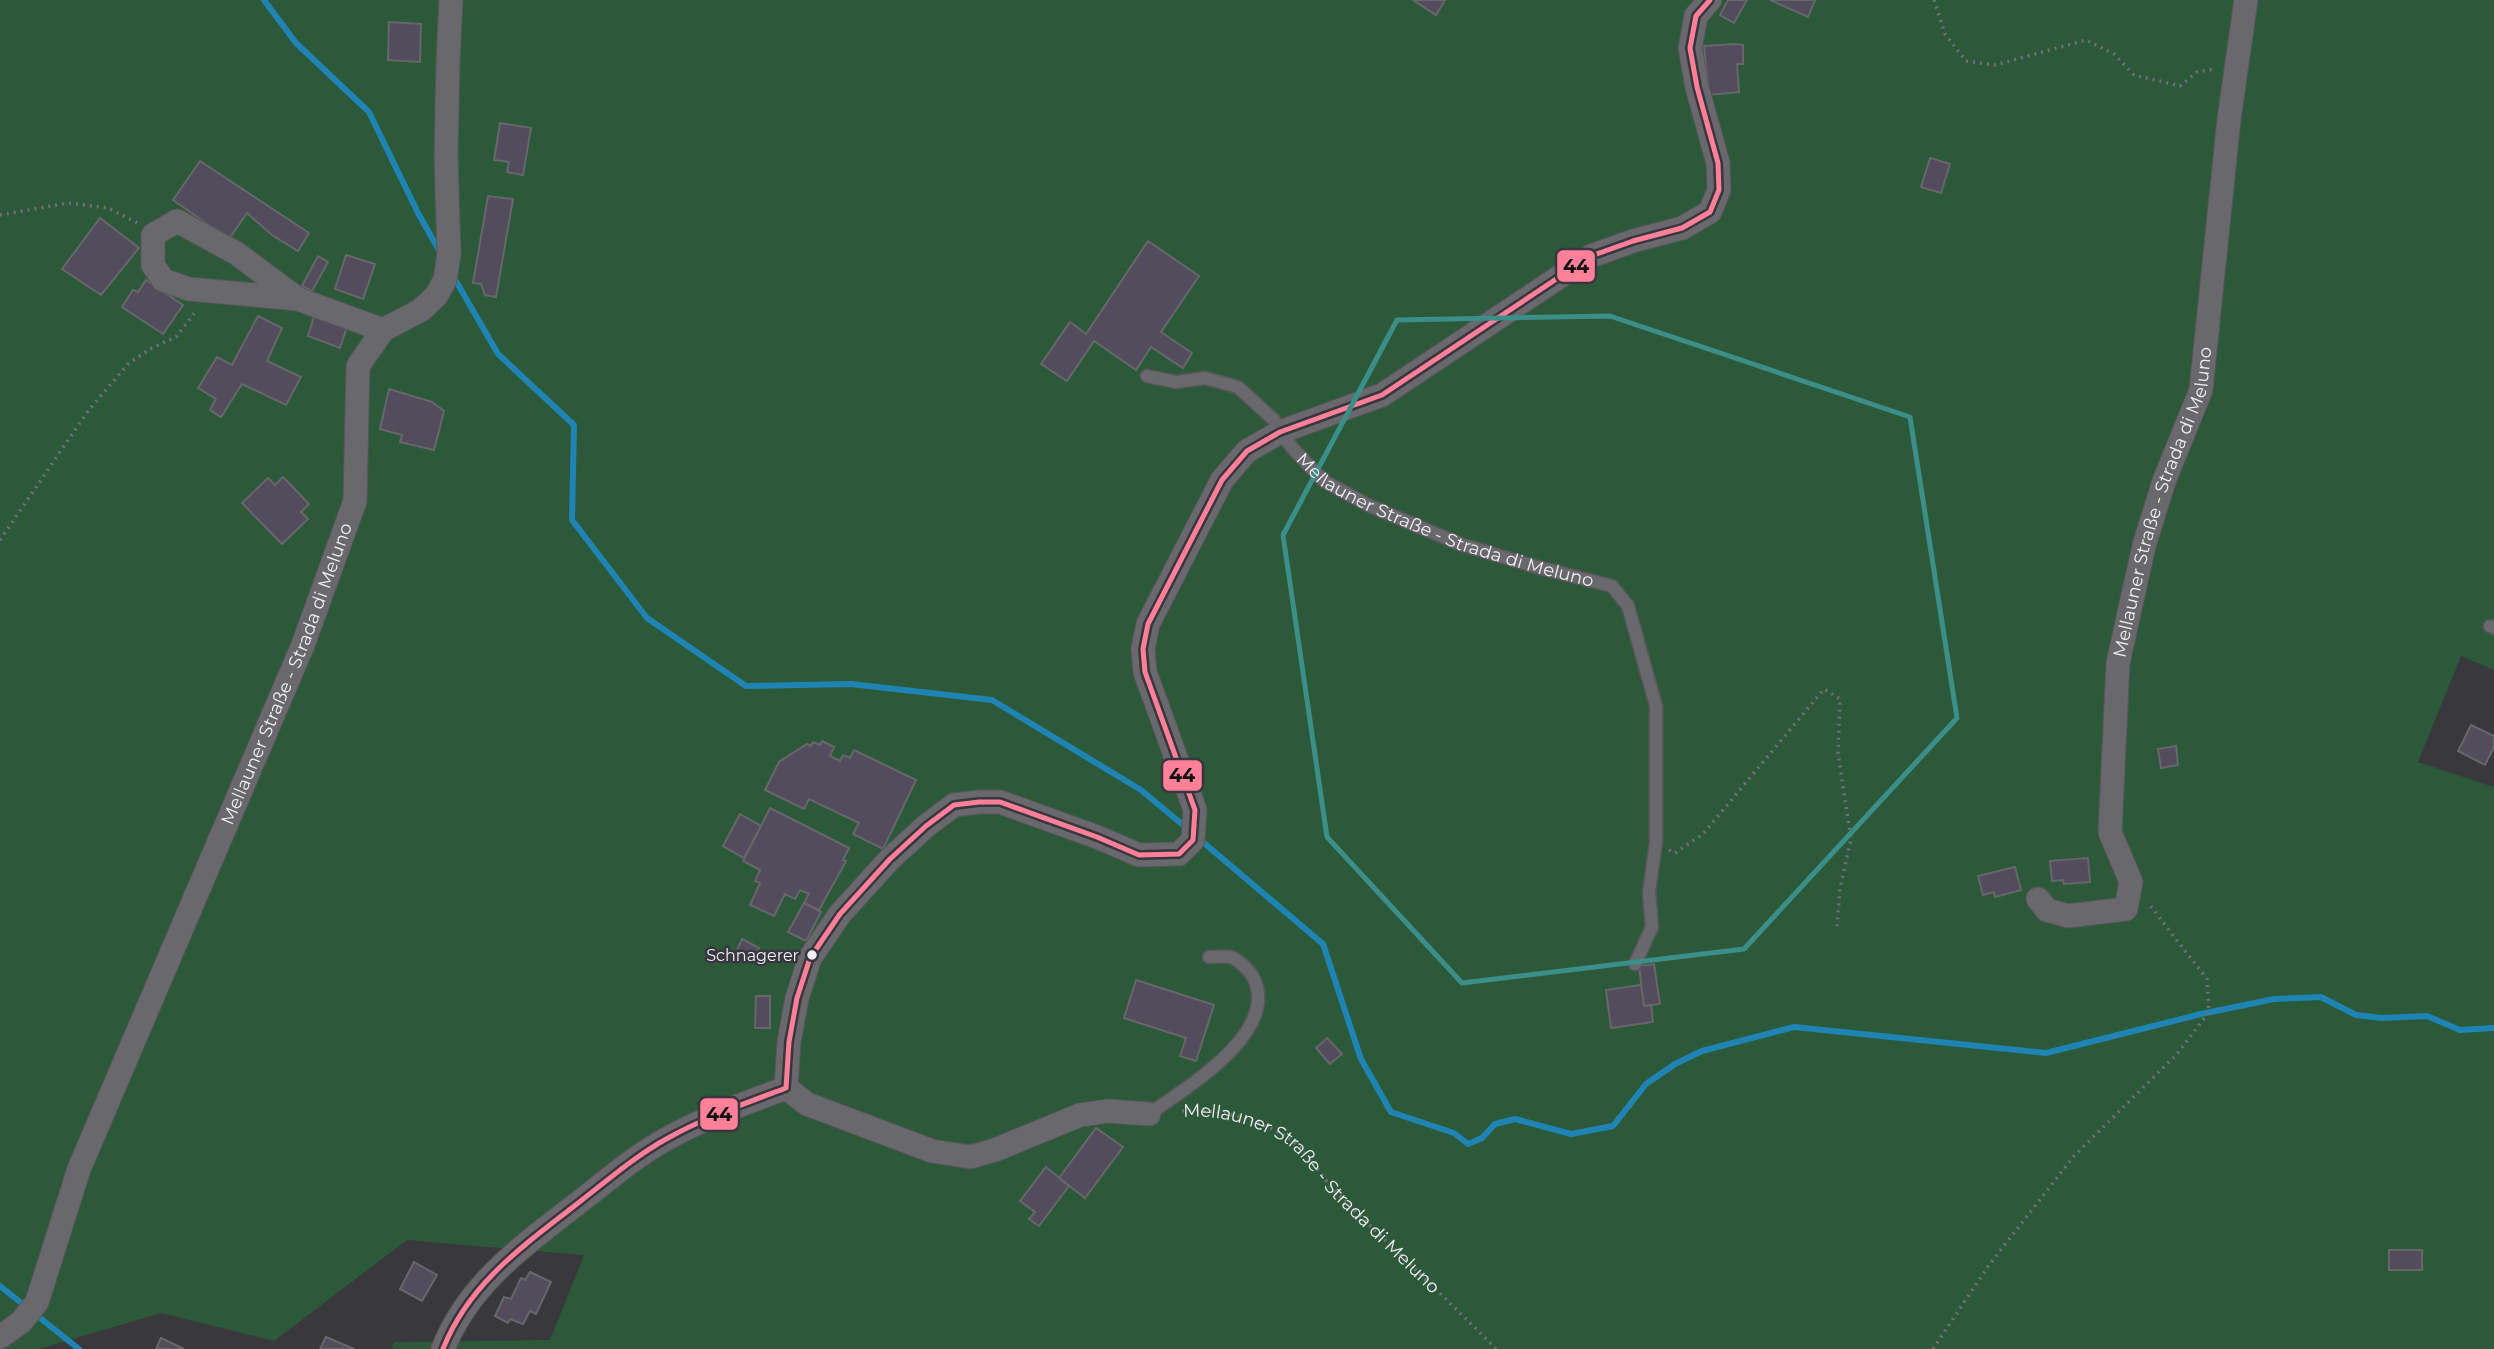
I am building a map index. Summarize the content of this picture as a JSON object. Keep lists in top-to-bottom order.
{
  "streets": {
    "street": ["Mellauner Straße - Strada di Meluno"]
  },
  "places": ["Schnagerer"],
  "lines": ["transit line 44"]
}
